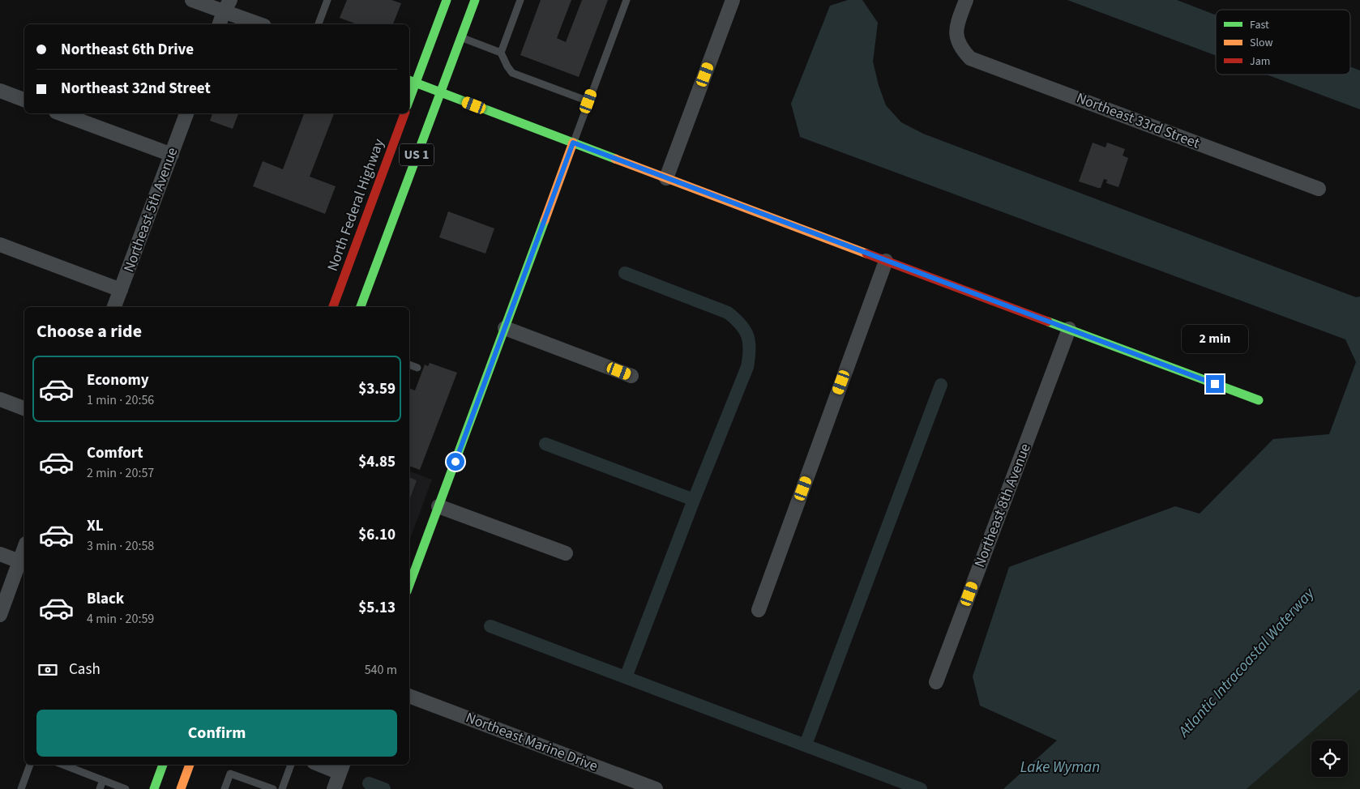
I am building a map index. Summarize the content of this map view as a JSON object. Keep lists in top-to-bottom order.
{
  "streets": {
    "street": [
      "Northeast 33rd Street",
      "US 1",
      "North Federal Highway",
      "Northeast 5th Avenue",
      "Northeast 8th Avenue",
      "Northeast Marine Drive"
    ]
  },
  "water": ["Atlantic Intracoastal Waterway", "Lake Wyman"],
  "legend": ["Fast", "Slow", "Jam"],
  "page": {
    "banner": ["Northeast 6th Drive", "Northeast 32nd Street"],
    "heading": "Choose a ride",
    "bubble": "2 min",
    "list": [
      {
        "name": "Economy",
        "note": "1 min · 20:56",
        "value": "$3.59"
      },
      {
        "name": "Comfort",
        "note": "2 min · 20:57",
        "value": "$4.85"
      },
      {
        "name": "XL",
        "note": "3 min · 20:58",
        "value": "$6.10"
      },
      {
        "name": "Black",
        "note": "4 min · 20:59",
        "value": "$5.13"
      }
    ],
    "pay": ["Cash", "540 m"],
    "buttons": "Confirm"
  }
}
